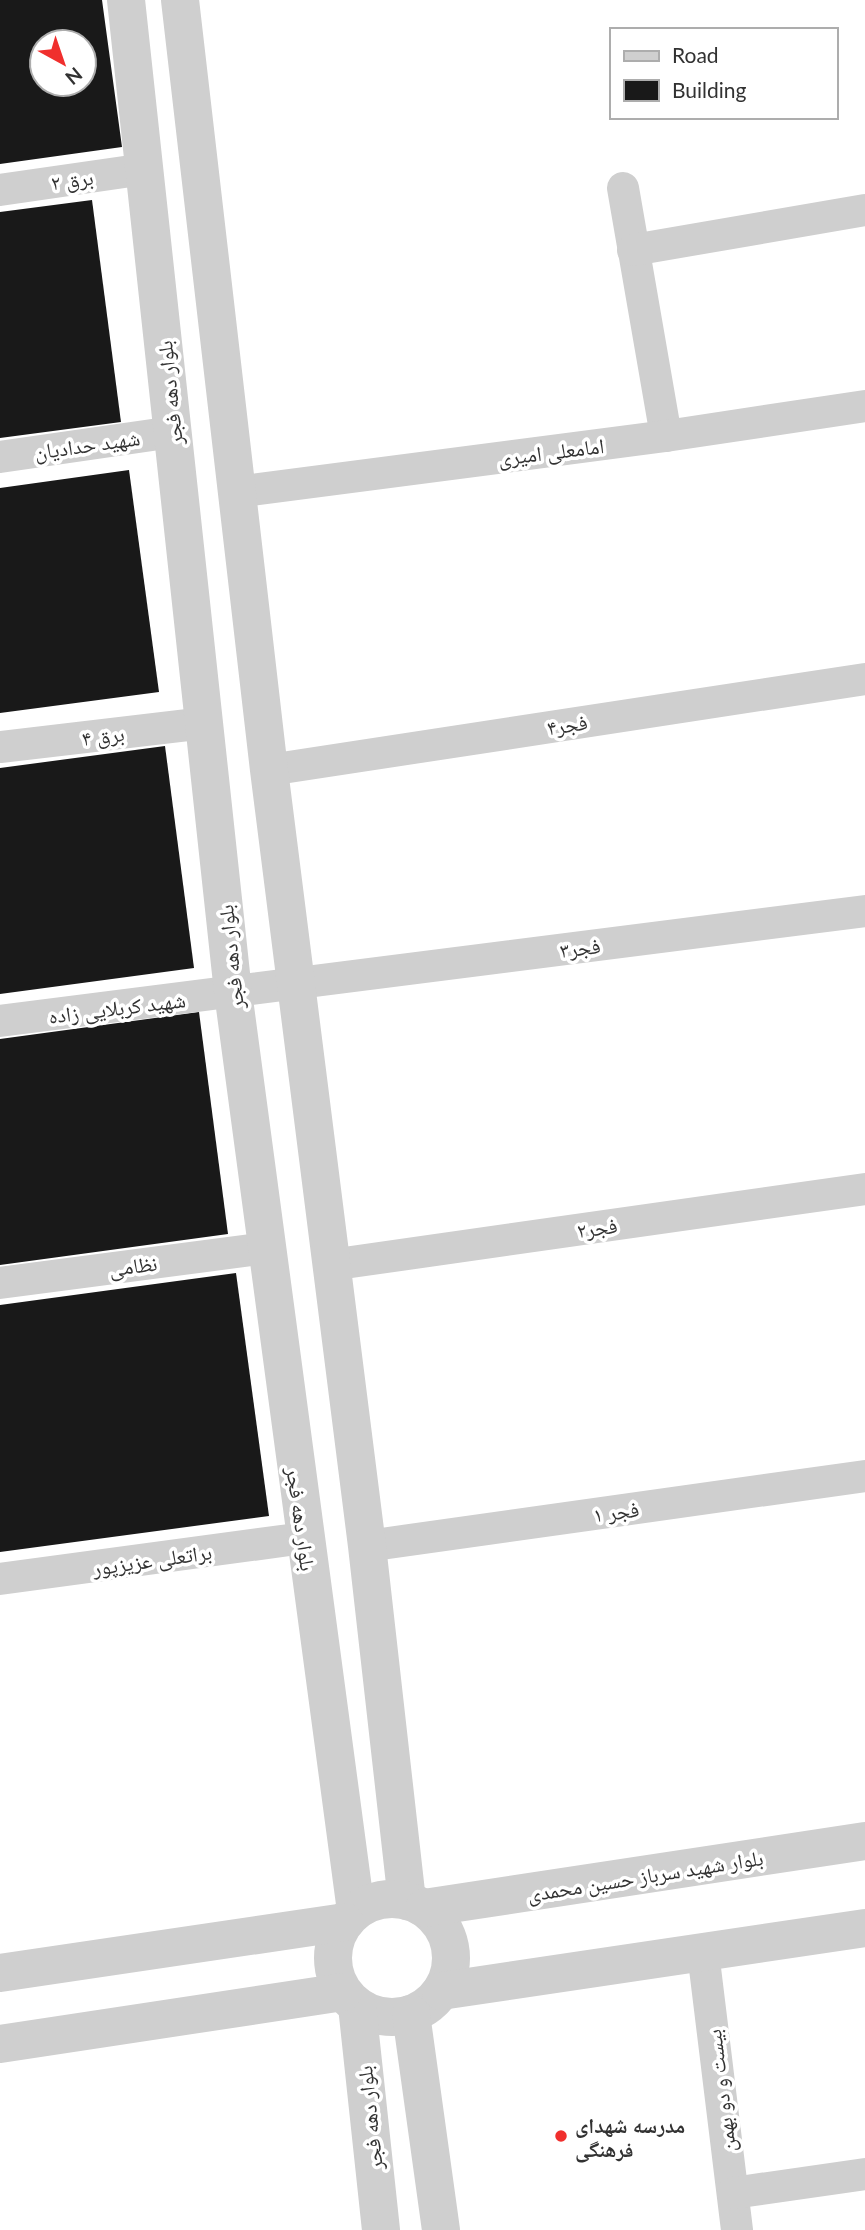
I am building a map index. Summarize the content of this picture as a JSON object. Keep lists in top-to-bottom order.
{
  "streets": {
    "street": [
      "برق ۲",
      "بلوار دهه فجر",
      "شهید حدادیان",
      "امامعلی امیری",
      "فجر۴",
      "برق ۴",
      "فجر۳",
      "شهید کربلایی زاده",
      "فجر۲",
      "نظامی",
      "فجر ۱",
      "براتعلی عزیزپور",
      "بلوار شهید سرباز حسین محمدی",
      "بیست و دو بهمن"
    ]
  },
  "crossings": [
    ["برق ۲", "بلوار دهه فجر"],
    ["بلوار دهه فجر", "شهید حدادیان"],
    ["بلوار دهه فجر", "برق ۴"],
    ["بلوار دهه فجر", "فجر۳"],
    ["بلوار دهه فجر", "شهید کربلایی زاده"],
    ["بلوار دهه فجر", "نظامی"],
    ["بلوار دهه فجر", "براتعلی عزیزپور"],
    ["بلوار دهه فجر", "بلوار شهید سرباز حسین محمدی"],
    ["فجر۳", "شهید کربلایی زاده"]
  ],
  "places": ["مدرسه شهدای فرهنگی"],
  "legend": ["Road", "Building"],
  "north": "bottom right"
}
